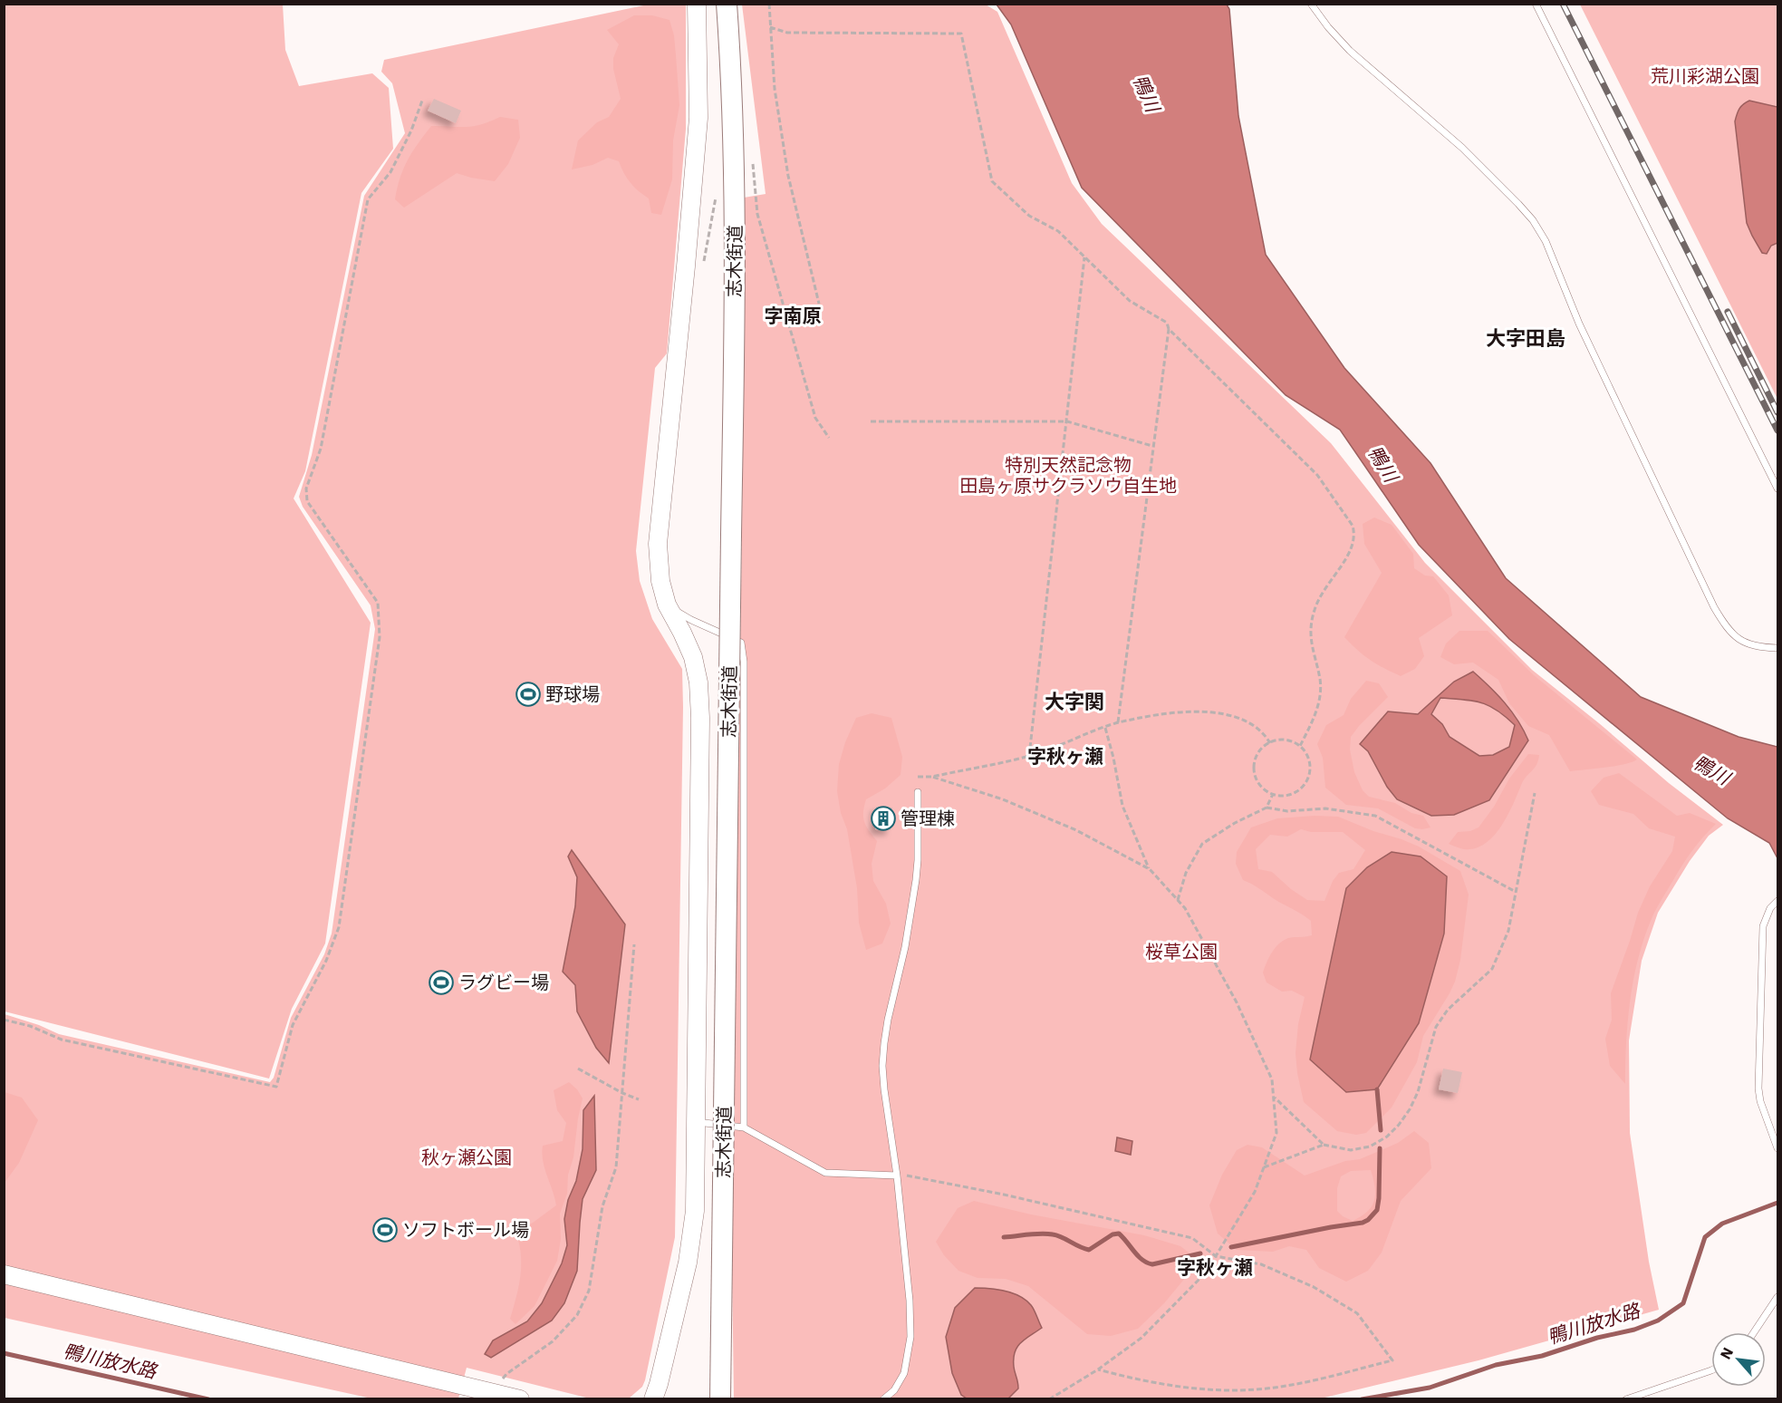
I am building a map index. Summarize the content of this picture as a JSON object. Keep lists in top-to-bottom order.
{
  "streets": {
    "main road": ["志木街道"]
  },
  "districts": [
    "字南原",
    "大字田島",
    "大字関",
    "字秋ヶ瀬",
    "字秋ヶ瀬"
  ],
  "water": ["鴨川", "鴨川放水路"],
  "parks": [
    "荒川彩湖公園",
    "特別天然記念物 田島ヶ原サクラソウ自生地",
    "桜草公園",
    "秋ヶ瀬公園"
  ],
  "places": {
    "sports": ["野球場", "ラグビー場", "ソフトボール場"],
    "building": ["管理棟"]
  },
  "north": "top left"
}
